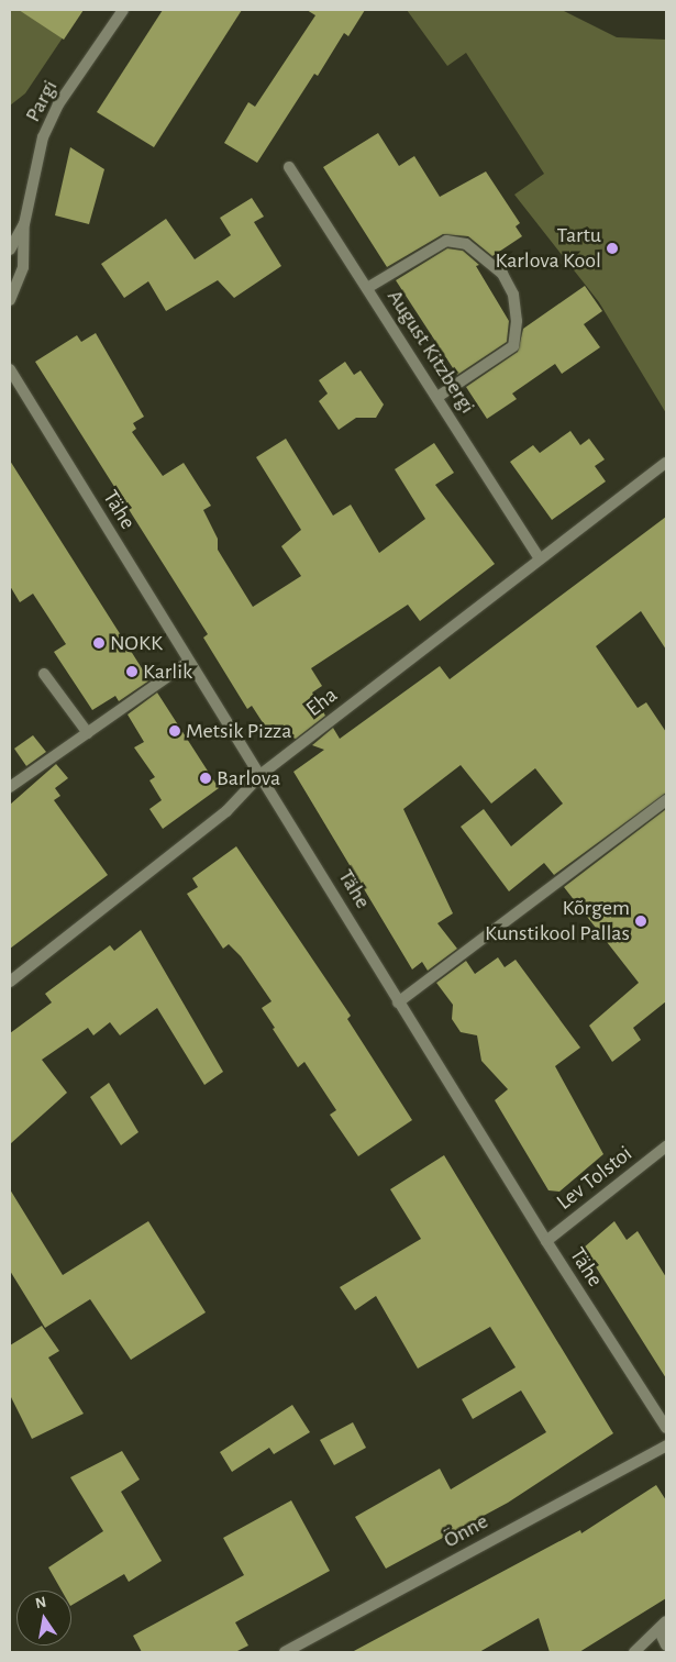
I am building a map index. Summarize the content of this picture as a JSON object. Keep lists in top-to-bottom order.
{
  "streets": {
    "street": [
      "Pargi",
      "August Kitzbergi",
      "Tähe",
      "Eha",
      "Lev Tolstoi",
      "Õnne"
    ]
  },
  "crossings": [
    ["August Kitzbergi", "Eha"],
    ["Tähe", "Eha"],
    ["Tähe", "Lev Tolstoi"]
  ],
  "places": [
    "Tartu Karlova Kool",
    "NOKK",
    "Karlik",
    "Metsik Pizza",
    "Barlova",
    "Kõrgem Kunstikool Pallas"
  ],
  "north": "top"
}
